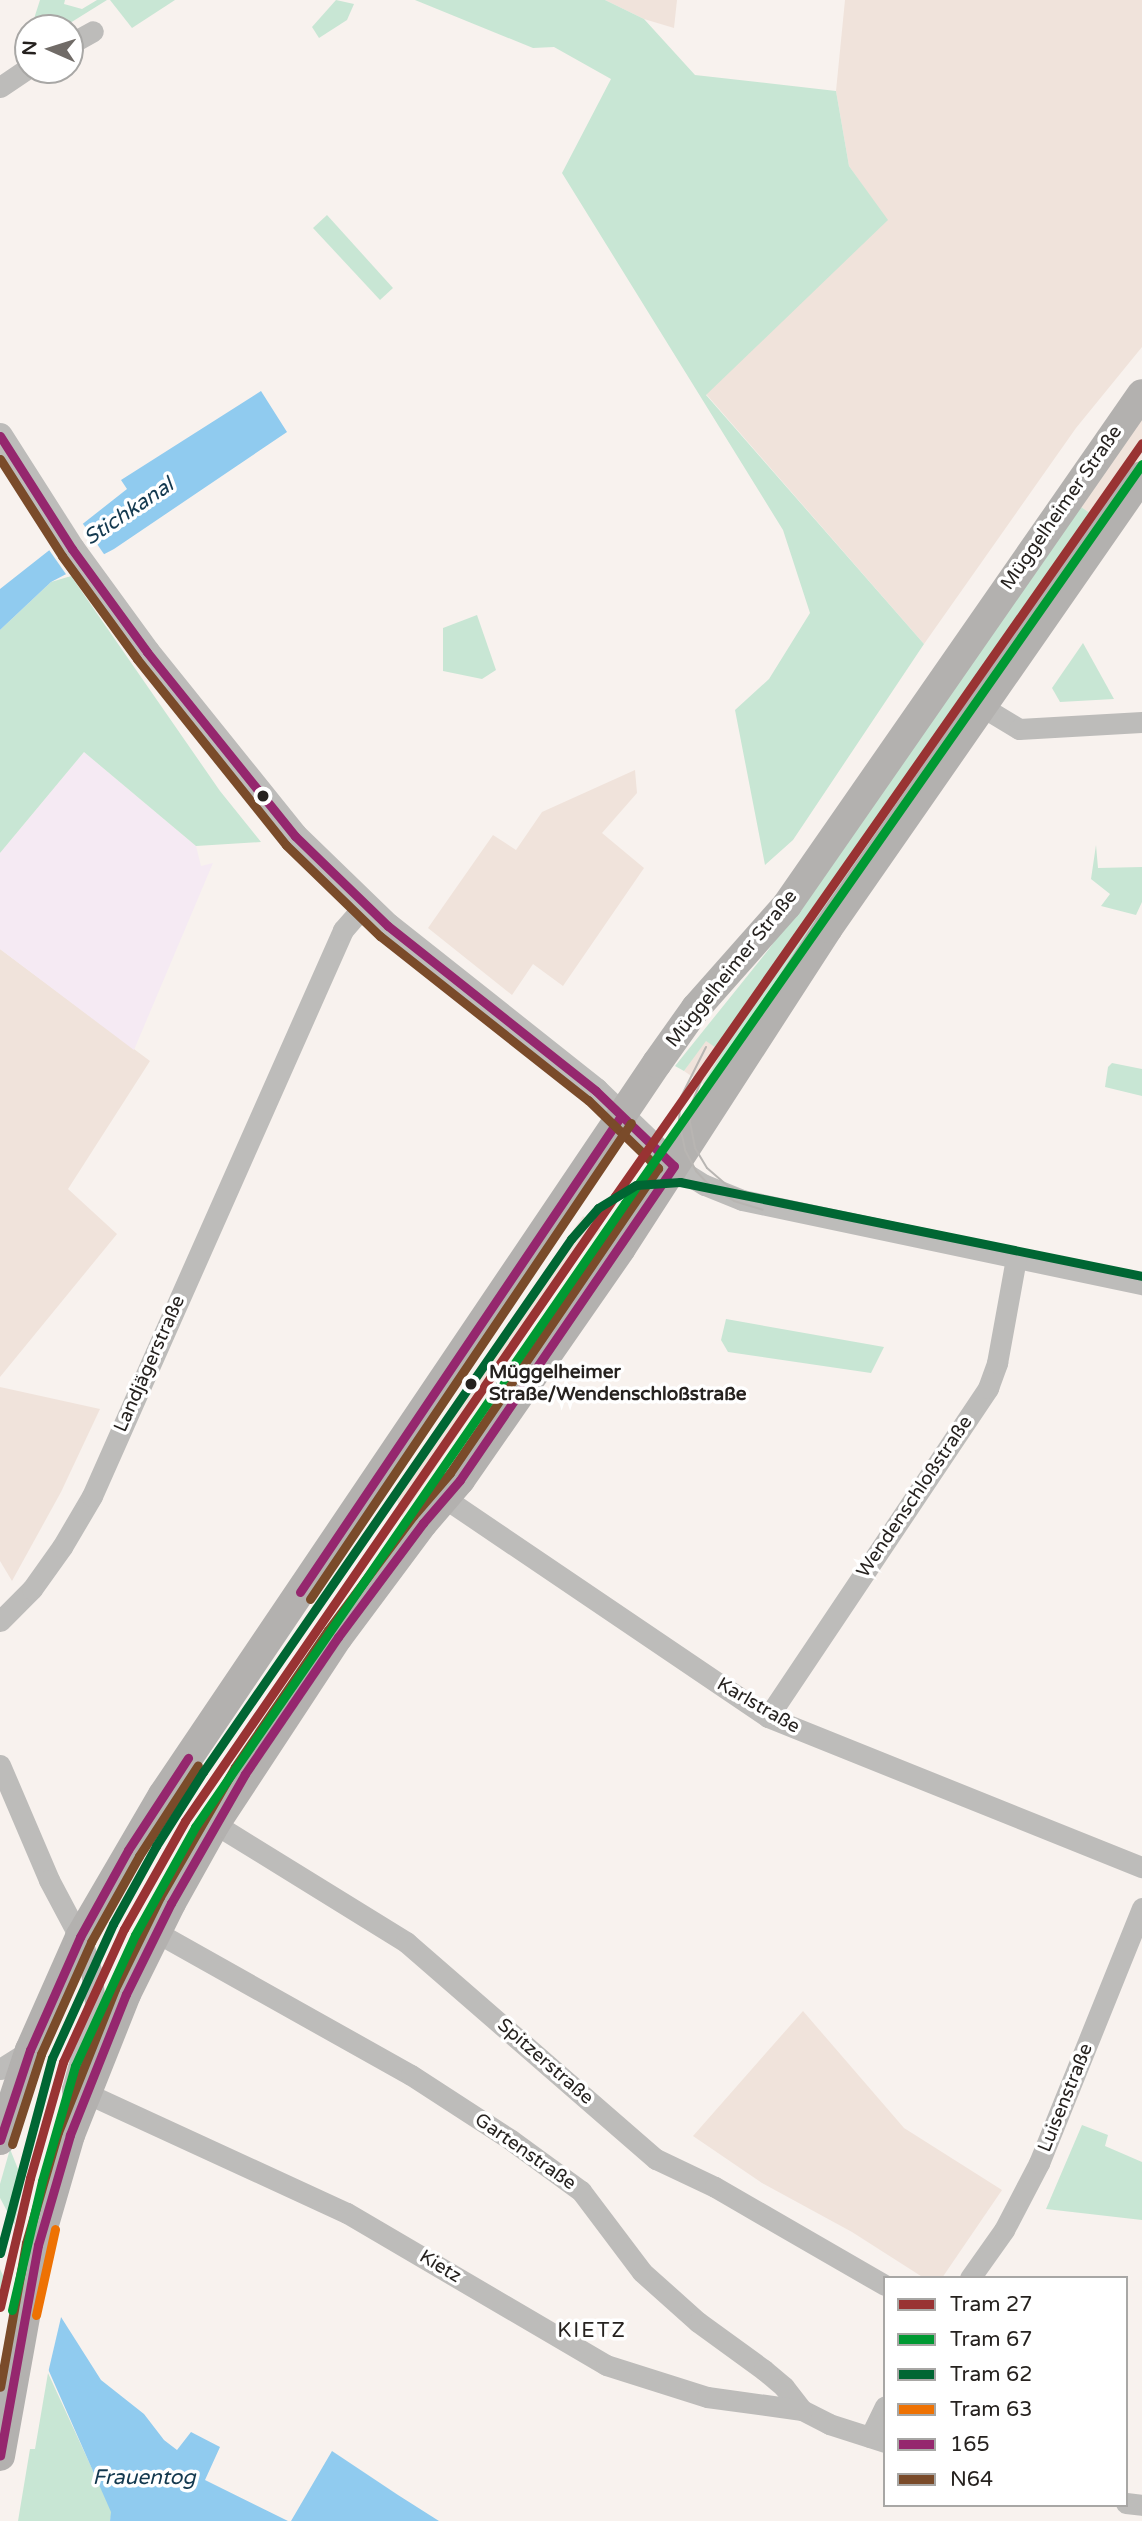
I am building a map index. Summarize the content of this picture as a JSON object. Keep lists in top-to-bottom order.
{
  "streets": {
    "main road": ["Müggelheimer Straße"],
    "street": [
      "Landjägerstraße",
      "Wendenschloßstraße",
      "Karlstraße",
      "Spitzerstraße",
      "Luisenstraße",
      "Gartenstraße",
      "Kietz"
    ]
  },
  "crossings": [
    ["Wendenschloßstraße", "Karlstraße"],
    ["Gartenstraße", "Kietz"]
  ],
  "districts": ["KIETZ"],
  "water": ["Stichkanal", "Frauentog"],
  "places": ["Müggelheimer Straße/Wendenschloßstraße"],
  "lines": [
    "transit line 165",
    "tram line 27",
    "transit line N64",
    "tram line 67",
    "tram line 62",
    "tram line 63"
  ],
  "legend": [
    "Tram 27",
    "Tram 67",
    "Tram 62",
    "Tram 63",
    "165",
    "N64"
  ],
  "north": "left"
}
